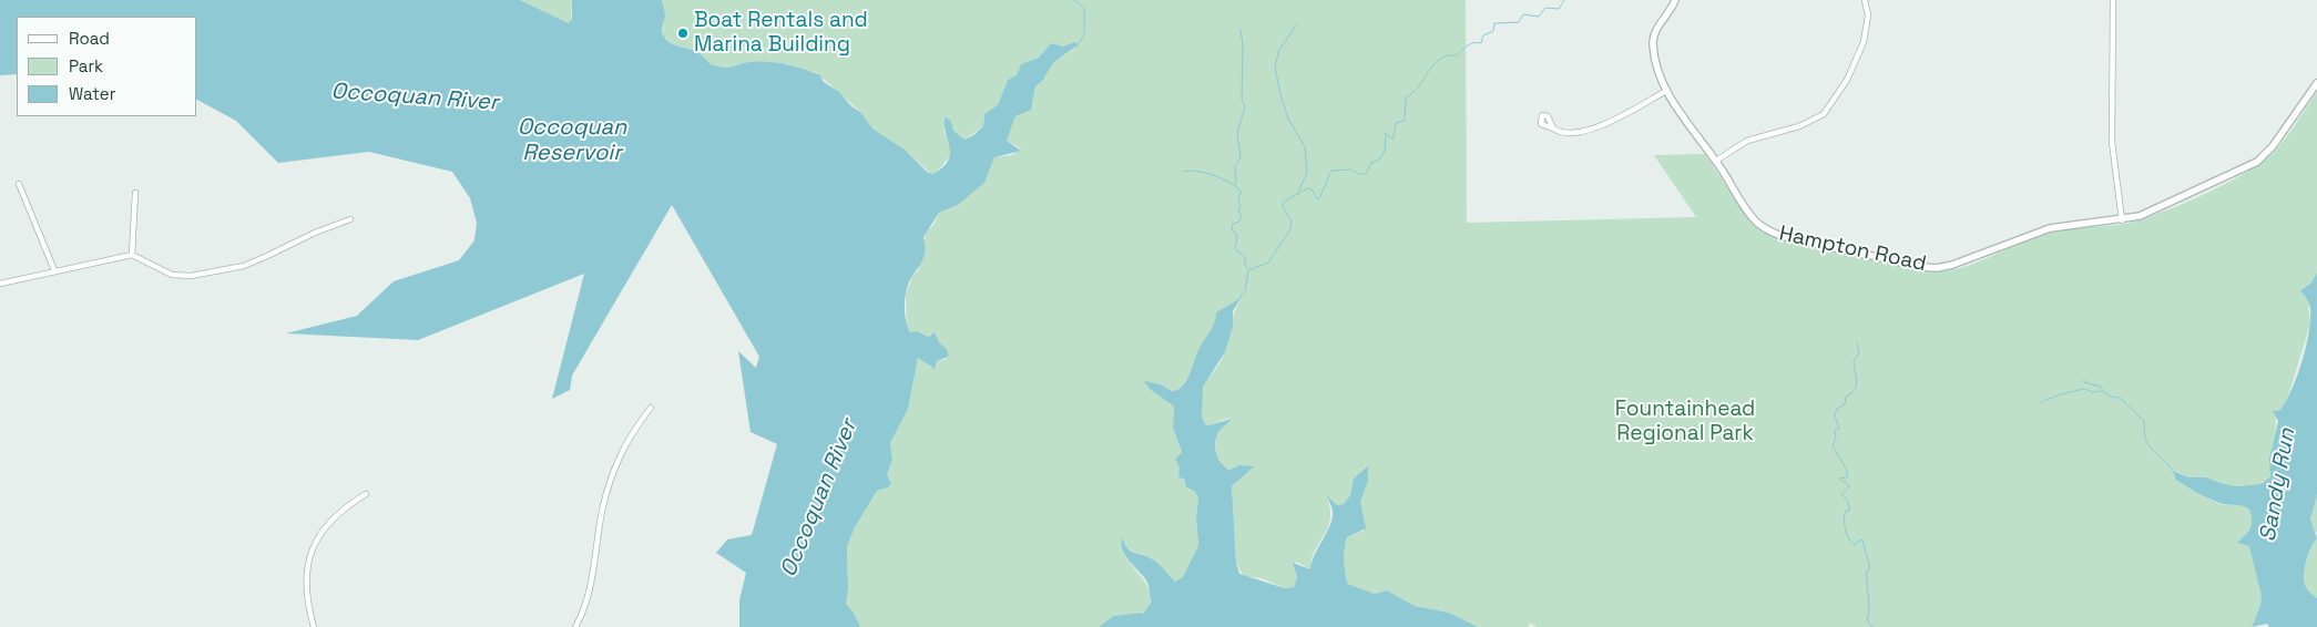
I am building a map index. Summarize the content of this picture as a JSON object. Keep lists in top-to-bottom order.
{
  "streets": {
    "street": ["Hampton Road"]
  },
  "water": ["Occoquan River", "Occoquan Reservoir", "Sandy Run"],
  "parks": ["Fountainhead Regional Park"],
  "places": ["Boat Rentals and Marina Building"],
  "legend": ["Road", "Park", "Water"]
}
